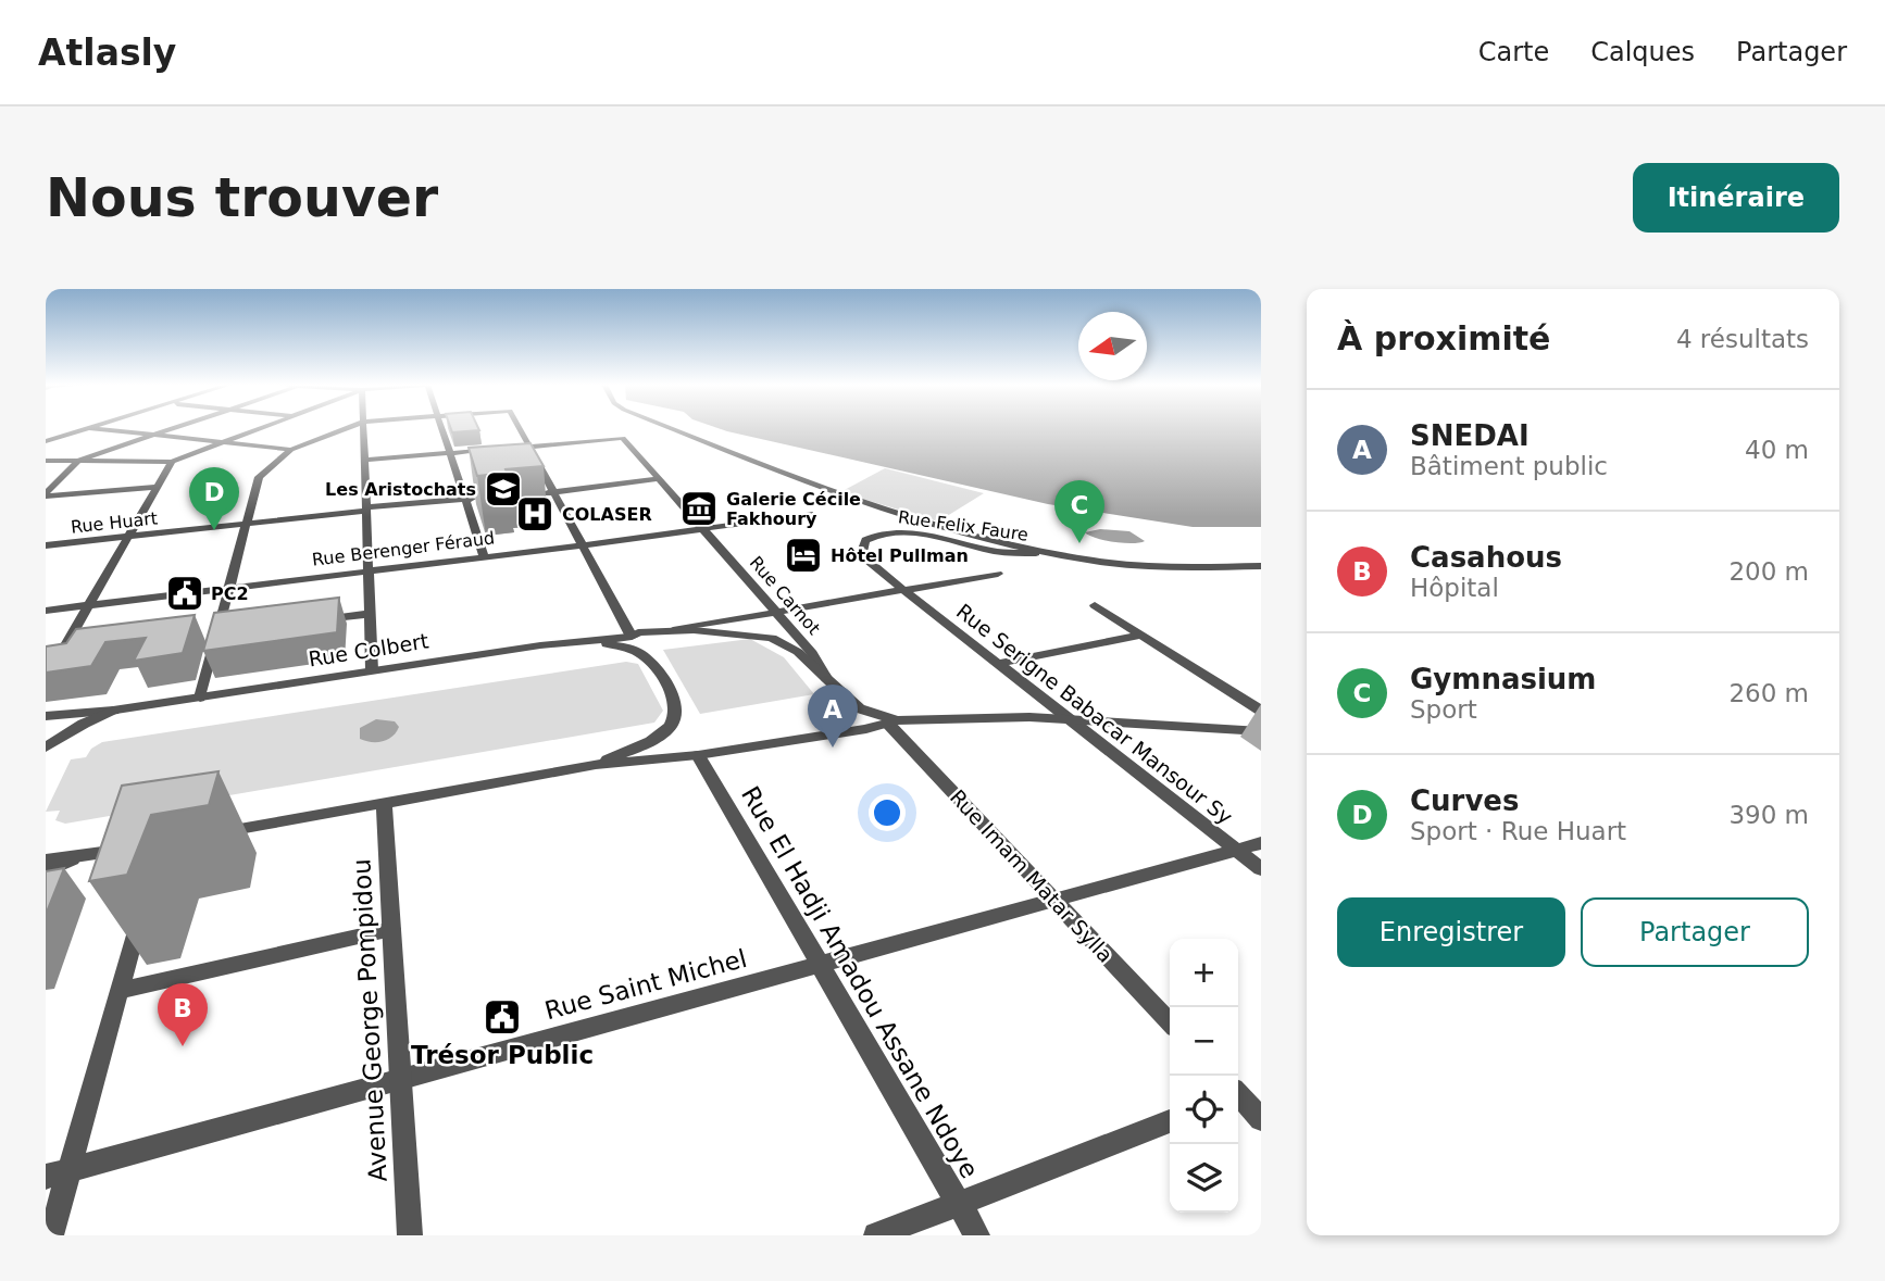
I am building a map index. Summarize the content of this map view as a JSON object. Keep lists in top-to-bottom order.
{
  "streets": {
    "street": [
      "Rue Huart",
      "Rue Felix Faure",
      "Rue Berenger Féraud",
      "Rue Carnot",
      "Rue Colbert",
      "Rue Serigne Babacar Mansour Sy",
      "Rue Imam Matar Sylla",
      "Rue El Hadji Amadou Assane Ndoye",
      "Rue Saint Michel",
      "Avenue George Pompidou"
    ]
  },
  "crossings": [
    ["Rue Felix Faure", "Rue Serigne Babacar Mansour Sy"],
    ["Rue Berenger Féraud", "Rue Carnot"],
    ["Rue Serigne Babacar Mansour Sy", "Rue Saint Michel"],
    ["Rue Imam Matar Sylla", "Rue Saint Michel"],
    ["Rue El Hadji Amadou Assane Ndoye", "Rue Saint Michel"],
    ["Rue Saint Michel", "Avenue George Pompidou"]
  ],
  "places": {
    "school or university": ["Les Aristochats"],
    "museum": ["Galerie Cécile Fakhoury"],
    "hospital": ["COLASER"],
    "hotel": ["Hôtel Pullman"],
    "public building": ["PC2", "Trésor Public"]
  },
  "north": "left",
  "page": {
    "header": "Atlasly",
    "nav": ["Carte", "Calques", "Partager"],
    "buttons": [
      "Itinéraire",
      ["Enregistrer", "Partager"]
    ],
    "title": "Nous trouver",
    "heading": ["À proximité", "4 résultats"],
    "list": [
      {
        "mark": "A",
        "name": "SNEDAI",
        "note": "Bâtiment public",
        "value": "40 m"
      },
      {
        "mark": "B",
        "name": "Casahous",
        "note": "Hôpital",
        "value": "200 m"
      },
      {
        "mark": "C",
        "name": "Gymnasium",
        "note": "Sport",
        "value": "260 m"
      },
      {
        "mark": "D",
        "name": "Curves",
        "note": "Sport · Rue Huart",
        "value": "390 m"
      }
    ],
    "pins": [
      "D",
      "C",
      "A",
      "B"
    ],
    "map_buttons": ["+", "−"]
  }
}
